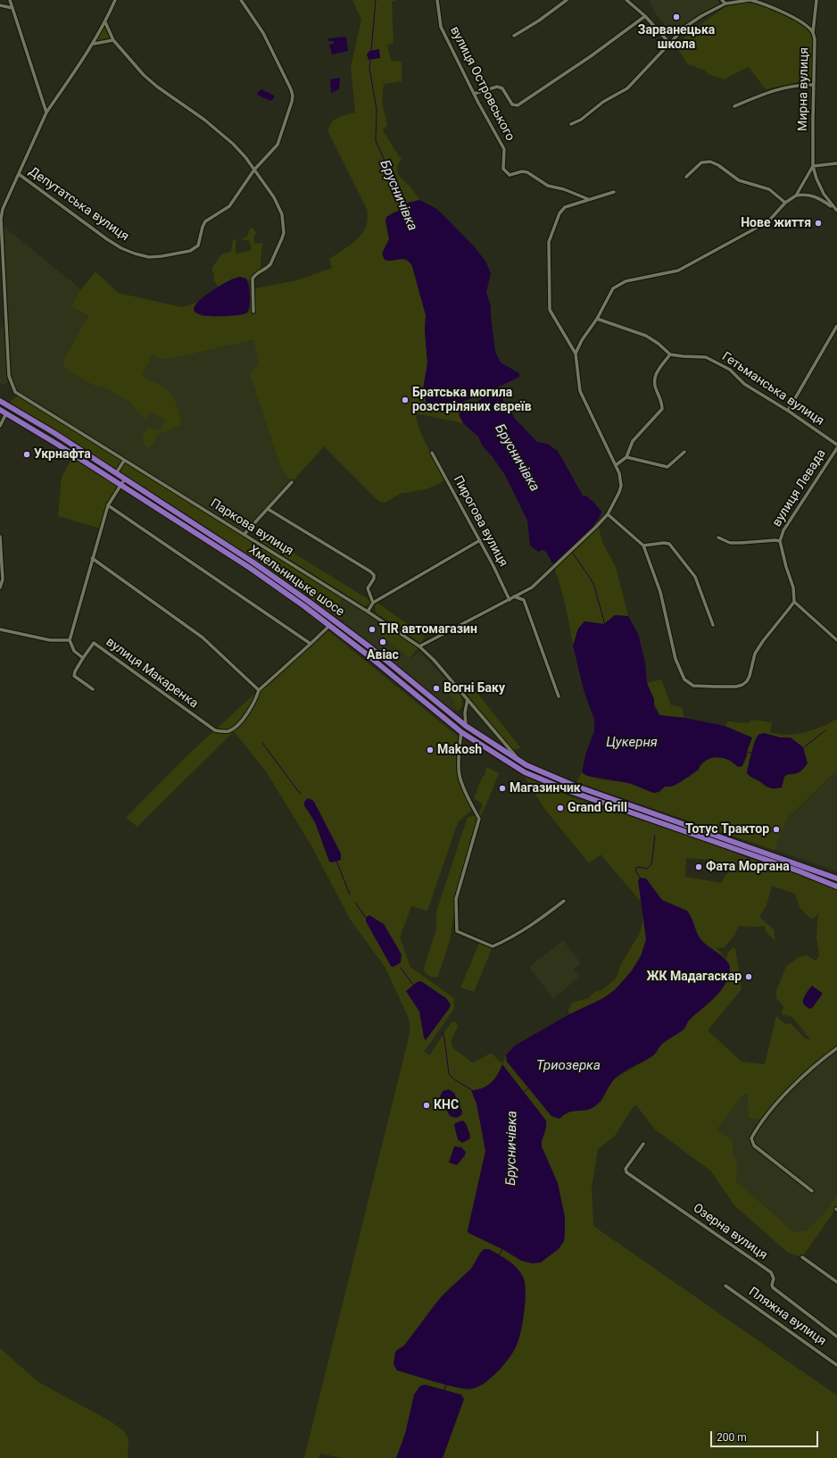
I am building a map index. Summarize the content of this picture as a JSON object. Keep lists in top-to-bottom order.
{
  "streets": {
    "highway": ["Хмельницьке шосе"],
    "street": [
      "вулиця Островського",
      "Мирна вулиця",
      "Депутатська вулиця",
      "Гетьманська вулиця",
      "вулиця Левада",
      "Пирогова вулиця",
      "Паркова вулиця",
      "вулиця Макаренка",
      "Озерна вулиця",
      "Пляжна вулиця"
    ]
  },
  "crossings": [
    ["Депутатська вулиця", "Паркова вулиця"],
    ["Паркова вулиця", "Хмельницьке шосе"]
  ],
  "water": ["Брусничівка", "Цукерня", "Триозерка"],
  "places": [
    "Зарванецька школа",
    "Нове життя",
    "Братська могила розстріляних євреїв",
    "Укрнафта",
    "TIR автомагазин",
    "Авіас",
    "Вогні Баку",
    "Makosh",
    "Магазинчик",
    "Grand Grill",
    "Тотус Трактор",
    "Фата Моргана",
    "ЖК Мадагаскар",
    "КНС"
  ],
  "scale_bar": "200 m"
}
